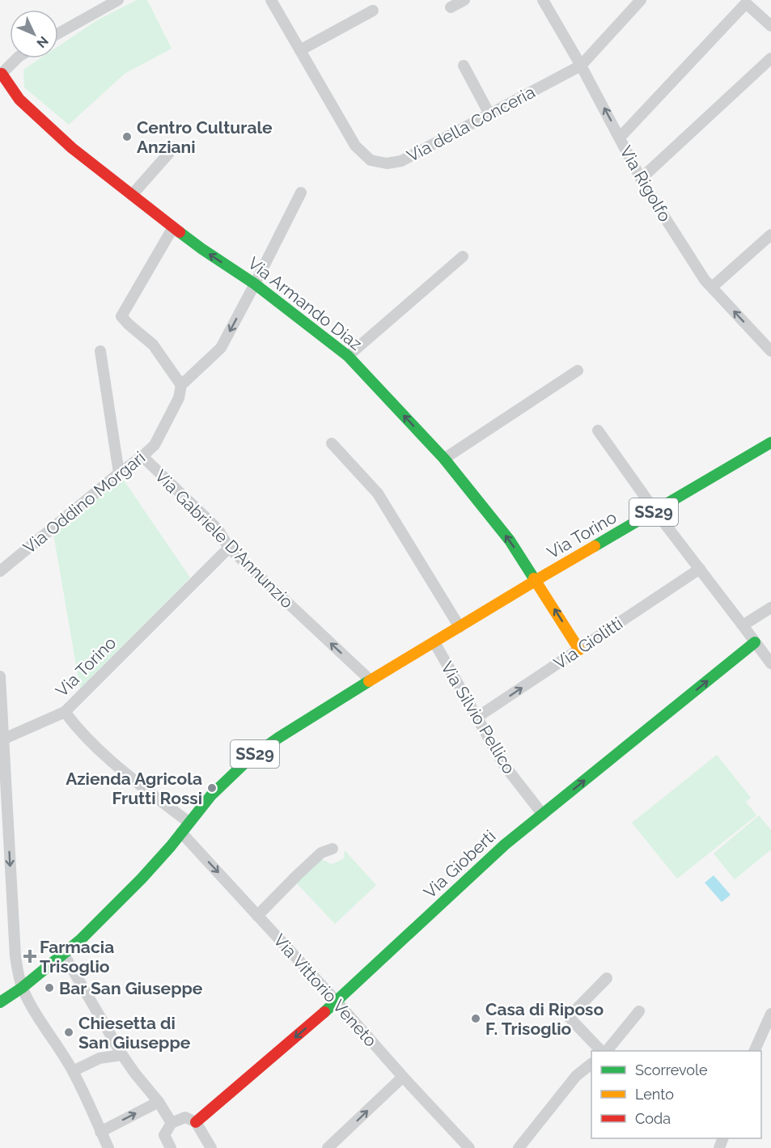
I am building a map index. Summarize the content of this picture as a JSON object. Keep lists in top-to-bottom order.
{
  "streets": {
    "street": [
      "Via della Conceria",
      "Via Rigolfo",
      "Via Armando Diaz",
      "Via Oddino Morgari",
      "SS29",
      "Via Torino",
      "Via Gabriele D'Annunzio",
      "Via Giolitti",
      "Via Silvio Pellico",
      "Via Gioberti",
      "Via Vittorio Veneto"
    ]
  },
  "crossings": [
    ["Via della Conceria", "Via Rigolfo"],
    ["Via Armando Diaz", "Via Oddino Morgari"],
    ["Via Armando Diaz", "Via Torino"],
    ["Via Armando Diaz", "Via Giolitti"],
    ["Via Oddino Morgari", "Via Gabriele D'Annunzio"],
    ["Via Torino", "Via Gabriele D'Annunzio"],
    ["Via Torino", "Via Silvio Pellico"],
    ["Via Torino", "Via Vittorio Veneto"],
    ["Via Giolitti", "Via Silvio Pellico"],
    ["Via Silvio Pellico", "Via Gioberti"],
    ["Via Gioberti", "Via Vittorio Veneto"]
  ],
  "one_way": ["Via Rigolfo", "Via Gabriele D'Annunzio", "Via Giolitti"],
  "places": {
    "other": [
      "Centro Culturale Anziani",
      "Azienda Agricola Frutti Rossi",
      "Bar San Giuseppe",
      "Casa di Riposo F. Trisoglio",
      "Chiesetta di San Giuseppe"
    ],
    "health": ["Farmacia Trisoglio"]
  },
  "legend": ["Scorrevole", "Lento", "Coda"],
  "north": "bottom right"
}
